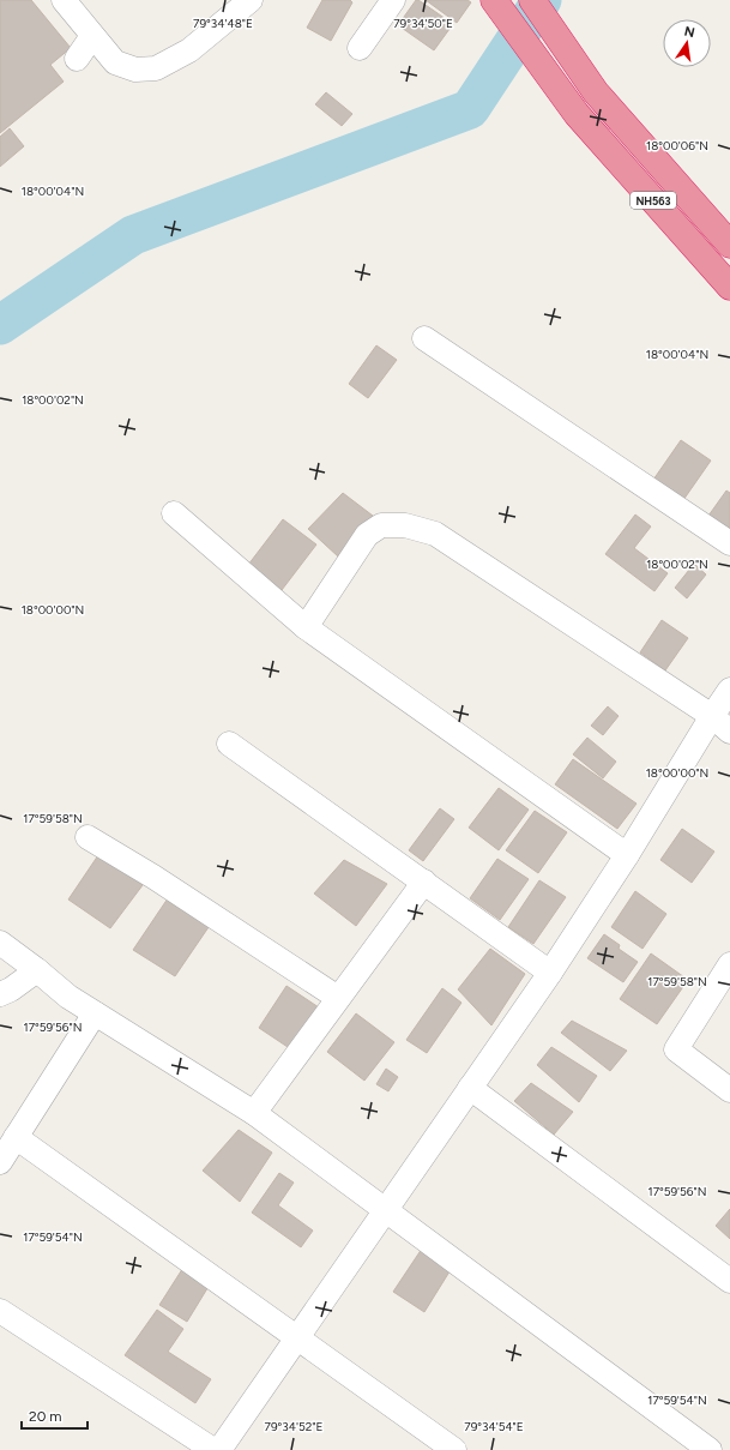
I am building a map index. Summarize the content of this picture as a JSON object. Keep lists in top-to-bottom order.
{
  "streets": {
    "highway": ["NH563"]
  },
  "scale_bar": "20 m",
  "north": "top",
  "coordinates": [
    "79°34'48\"E",
    "79°34'50\"E",
    "18°00'06\"N",
    "18°00'04\"N",
    "18°00'02\"N",
    "18°00'00\"N",
    "17°59'58\"N",
    "17°59'56\"N",
    "17°59'54\"N",
    "79°34'52\"E",
    "79°34'54\"E"
  ]
}
